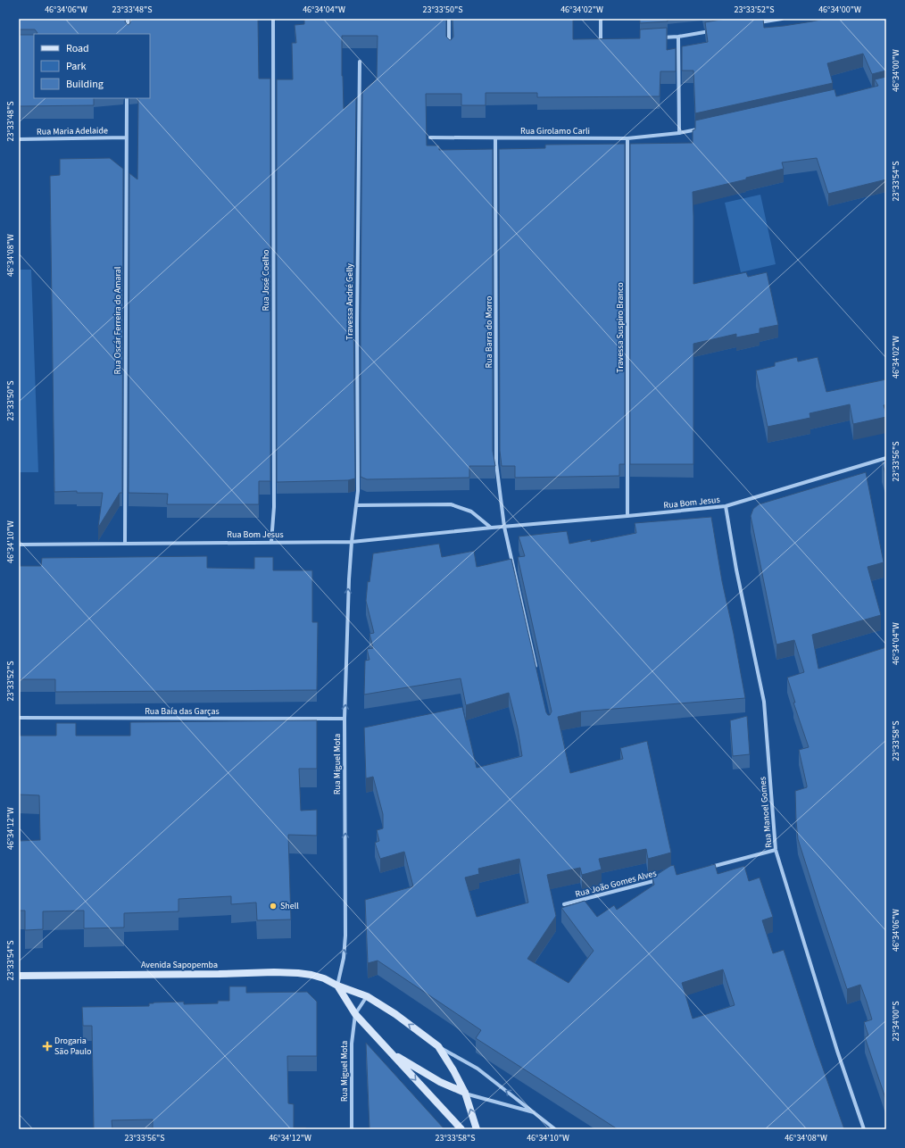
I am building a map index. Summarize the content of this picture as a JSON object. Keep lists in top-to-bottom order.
{
  "streets": {
    "main road": ["Avenida Sapopemba"],
    "street": [
      "Rua Maria Adelaide",
      "Rua Girolamo Carli",
      "Rua José Coelho",
      "Travessa André Gelly",
      "Rua Oscár Ferreira do Amaral",
      "Travessa Suspiro Branco",
      "Rua Barra do Morro",
      "Rua Bom Jesus",
      "Rua Baía das Garças",
      "Rua Miguel Mota",
      "Rua Manoel Gomes",
      "Rua João Gomes Alves"
    ]
  },
  "crossings": [
    ["Rua Maria Adelaide", "Rua Oscár Ferreira do Amaral"],
    ["Rua Girolamo Carli", "Travessa Suspiro Branco"],
    ["Rua Girolamo Carli", "Rua Barra do Morro"],
    ["Rua José Coelho", "Rua Bom Jesus"],
    ["Travessa André Gelly", "Rua Bom Jesus"],
    ["Travessa André Gelly", "Rua Miguel Mota"],
    ["Rua Oscár Ferreira do Amaral", "Rua Bom Jesus"],
    ["Travessa Suspiro Branco", "Rua Bom Jesus"],
    ["Rua Barra do Morro", "Rua Bom Jesus"],
    ["Rua Bom Jesus", "Rua Miguel Mota"],
    ["Rua Bom Jesus", "Rua Manoel Gomes"],
    ["Rua Baía das Garças", "Rua Miguel Mota"],
    ["Rua Miguel Mota", "Avenida Sapopemba"]
  ],
  "one_way": ["Rua Miguel Mota"],
  "places": {
    "other": ["Shell"],
    "health": ["Drogaria São Paulo"]
  },
  "legend": ["Road", "Park", "Building"],
  "coordinates": [
    "46°34'06\"W",
    "23°33'48\"S",
    "46°34'04\"W",
    "23°33'50\"S",
    "46°34'02\"W",
    "23°33'52\"S",
    "46°34'00\"W",
    "23°33'54\"S",
    "46°34'08\"W",
    "23°33'56\"S",
    "46°34'10\"W",
    "23°33'58\"S",
    "46°34'12\"W",
    "23°34'00\"S"
  ]
}
